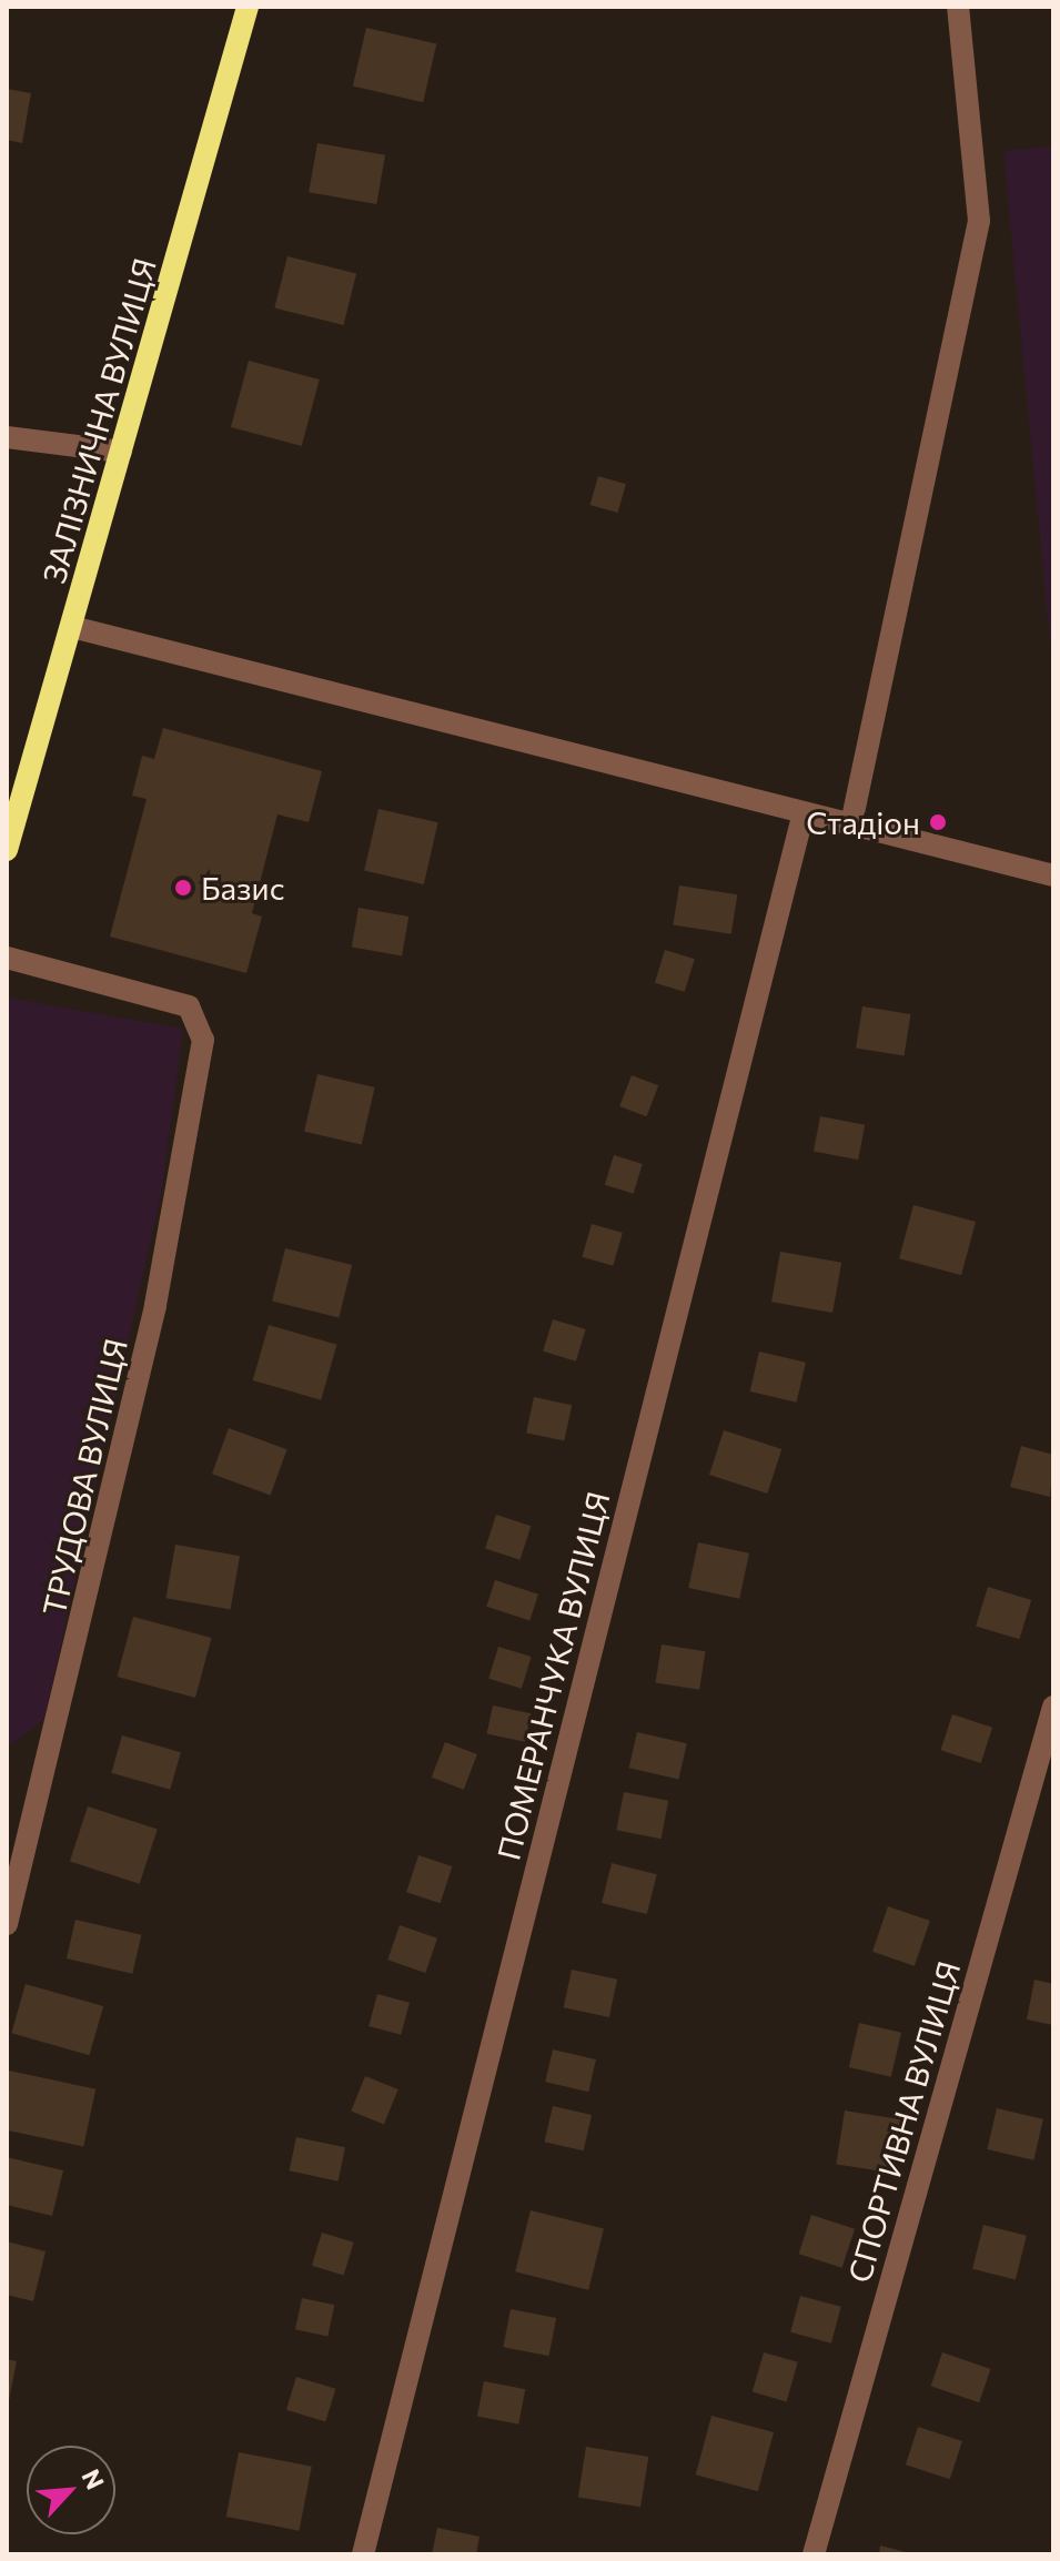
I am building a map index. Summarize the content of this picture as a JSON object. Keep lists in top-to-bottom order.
{
  "streets": {
    "main road": ["ЗАЛІЗНИЧНА ВУЛИЦЯ"],
    "street": ["ТРУДОВА ВУЛИЦЯ", "ПОМЕРАНЧУКА ВУЛИЦЯ", "СПОРТИВНА ВУЛИЦЯ"]
  },
  "places": ["Стадіон", "Базис"],
  "north": "top right"
}
